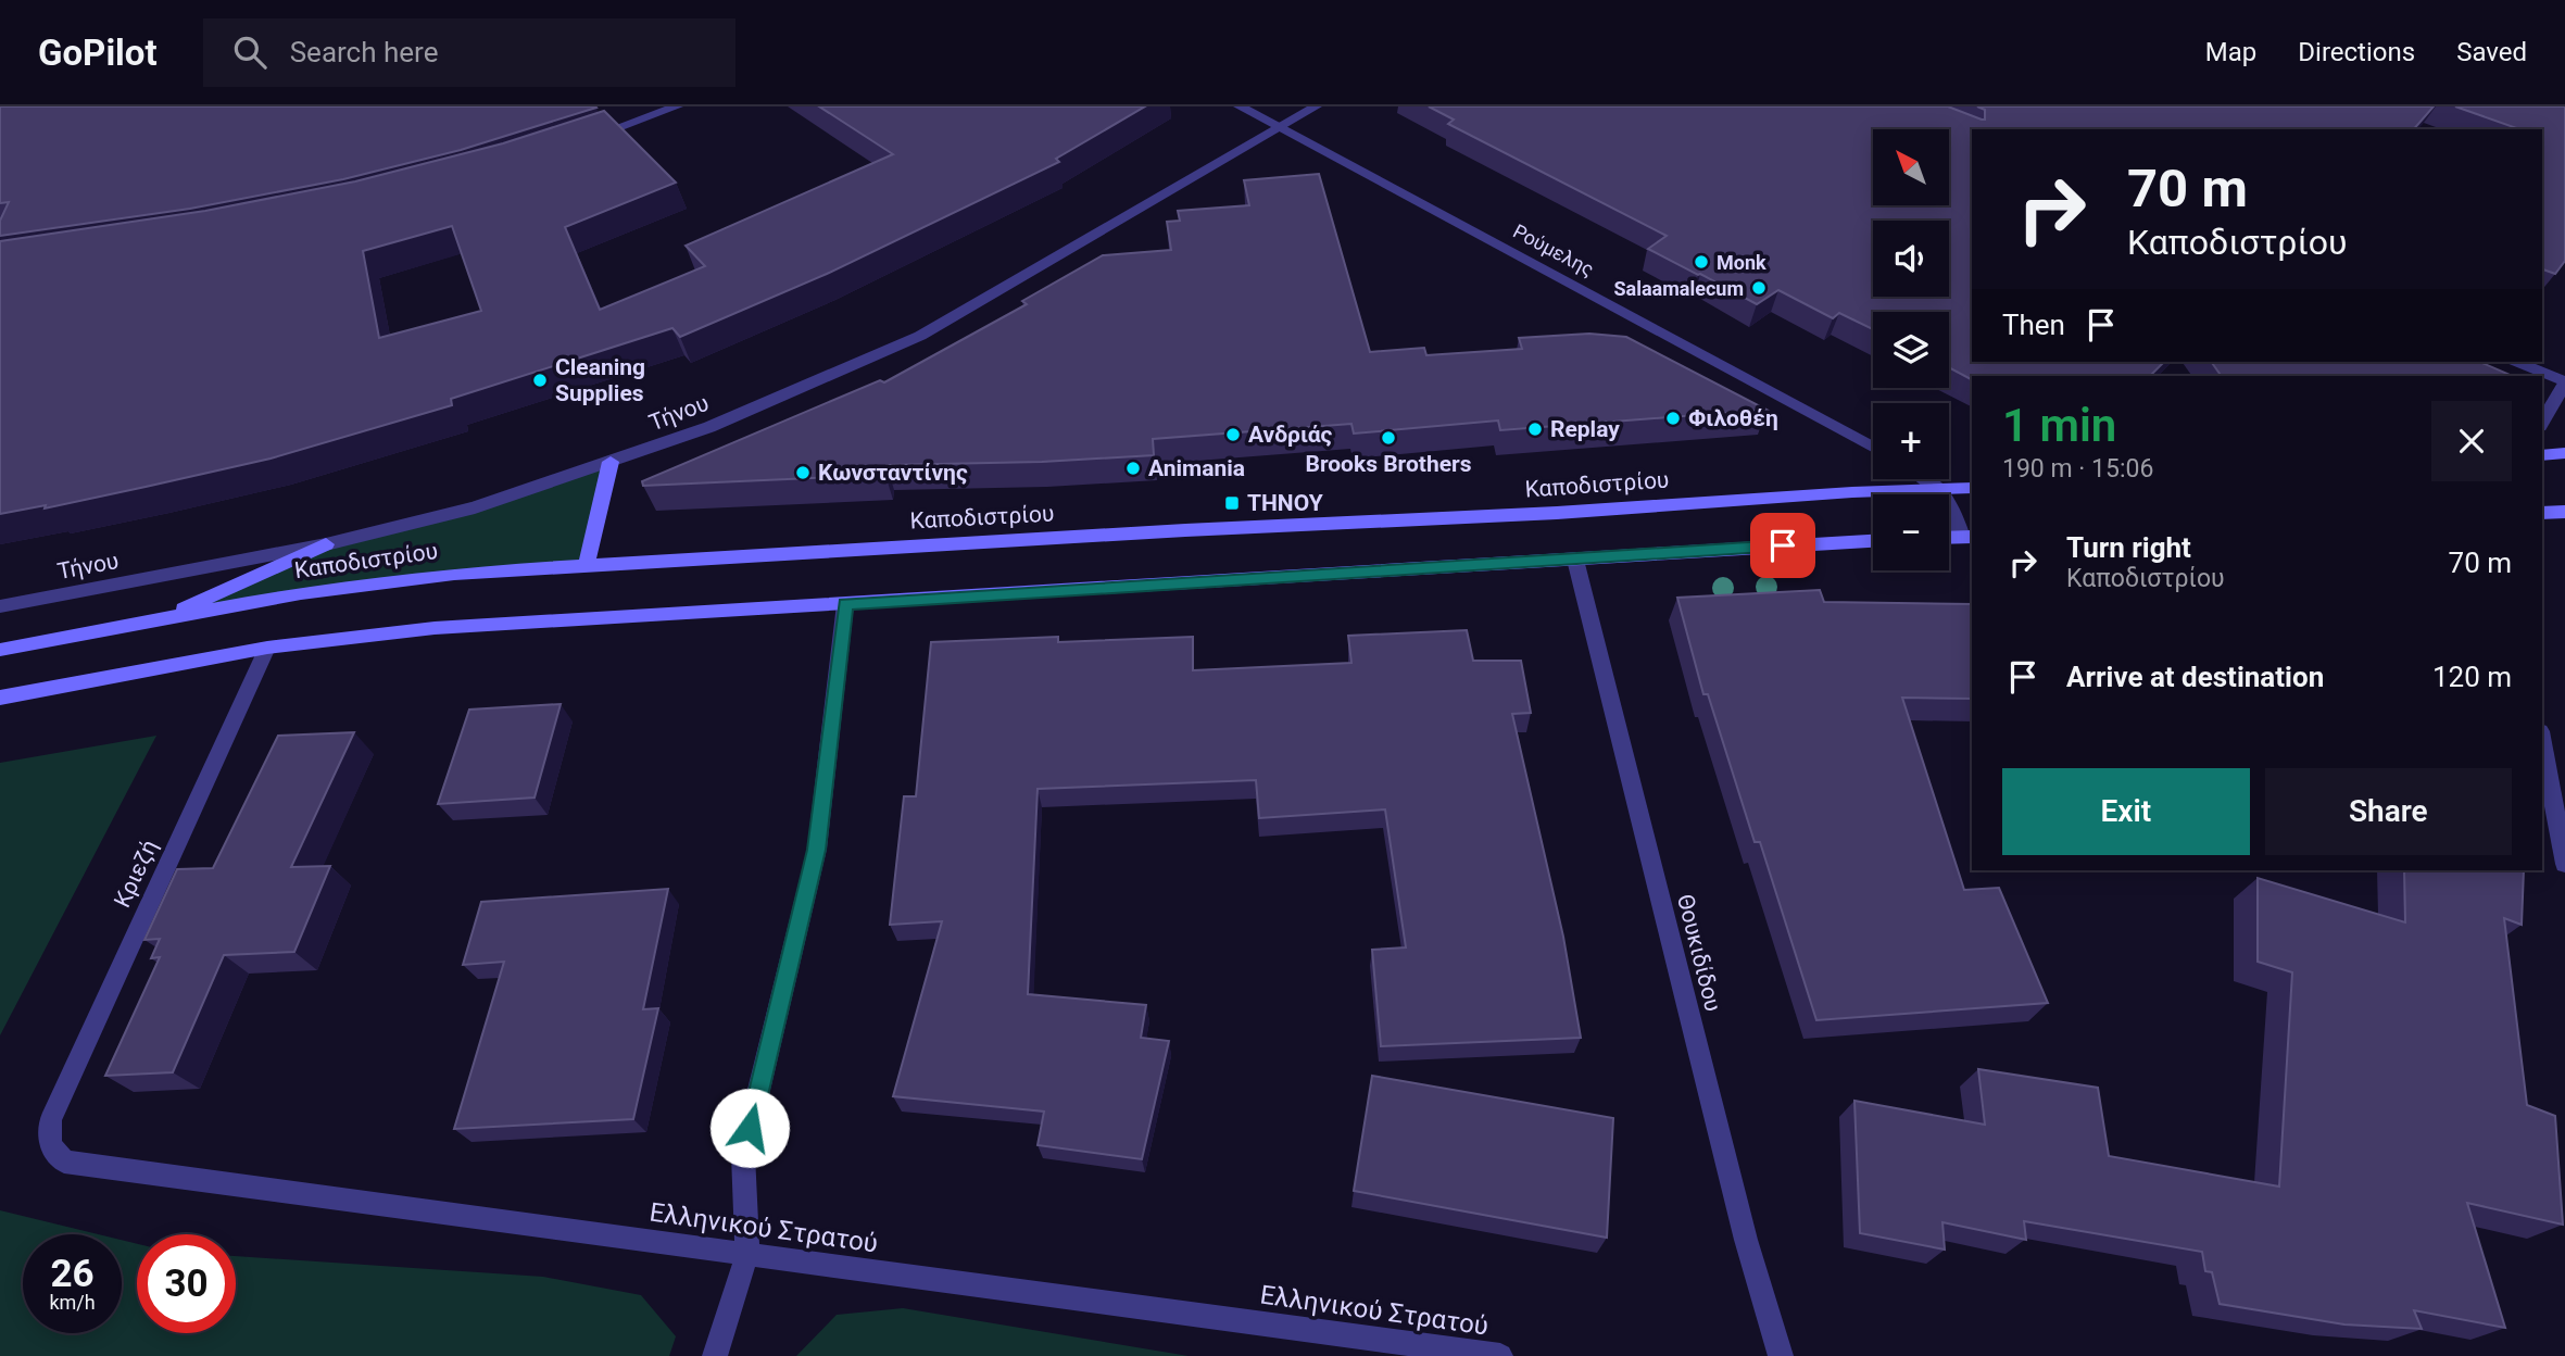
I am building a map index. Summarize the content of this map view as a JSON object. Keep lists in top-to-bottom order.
{
  "streets": {
    "main road": ["Καποδιστρίου"],
    "street": [
      "Ρούμελης",
      "Τήνου",
      "Κριεζή",
      "Θουκιδίδου",
      "Ελληνικού Στρατού"
    ]
  },
  "crossings": [
    ["Ρούμελης", "Τήνου"],
    ["Κριεζή", "Ελληνικού Στρατού"]
  ],
  "places": {
    "other": [
      "Monk",
      "Salaamalecum",
      "Cleaning Supplies",
      "Φιλοθέη",
      "Replay",
      "Ανδριάς",
      "Brooks Brothers",
      "Animania",
      "Κωνσταντίνης"
    ],
    "transit": ["ΤΗΝΟΥ"]
  },
  "north": "top left",
  "page": {
    "header": "GoPilot",
    "search": "Search here",
    "nav": ["Map", "Directions", "Saved"],
    "map_buttons": ["+", "−"],
    "turn": ["70 m", "Καποδιστρίου"],
    "then": "Then",
    "heading": ["1 min", "190 m · 15:06"],
    "list": [
      {
        "name": "Turn right",
        "note": "Καποδιστρίου",
        "value": "70 m"
      },
      {
        "name": "Arrive at destination",
        "value": "120 m"
      }
    ],
    "buttons": ["Exit", "Share"],
    "speed": "26 km/h",
    "limit": "30"
  }
}
